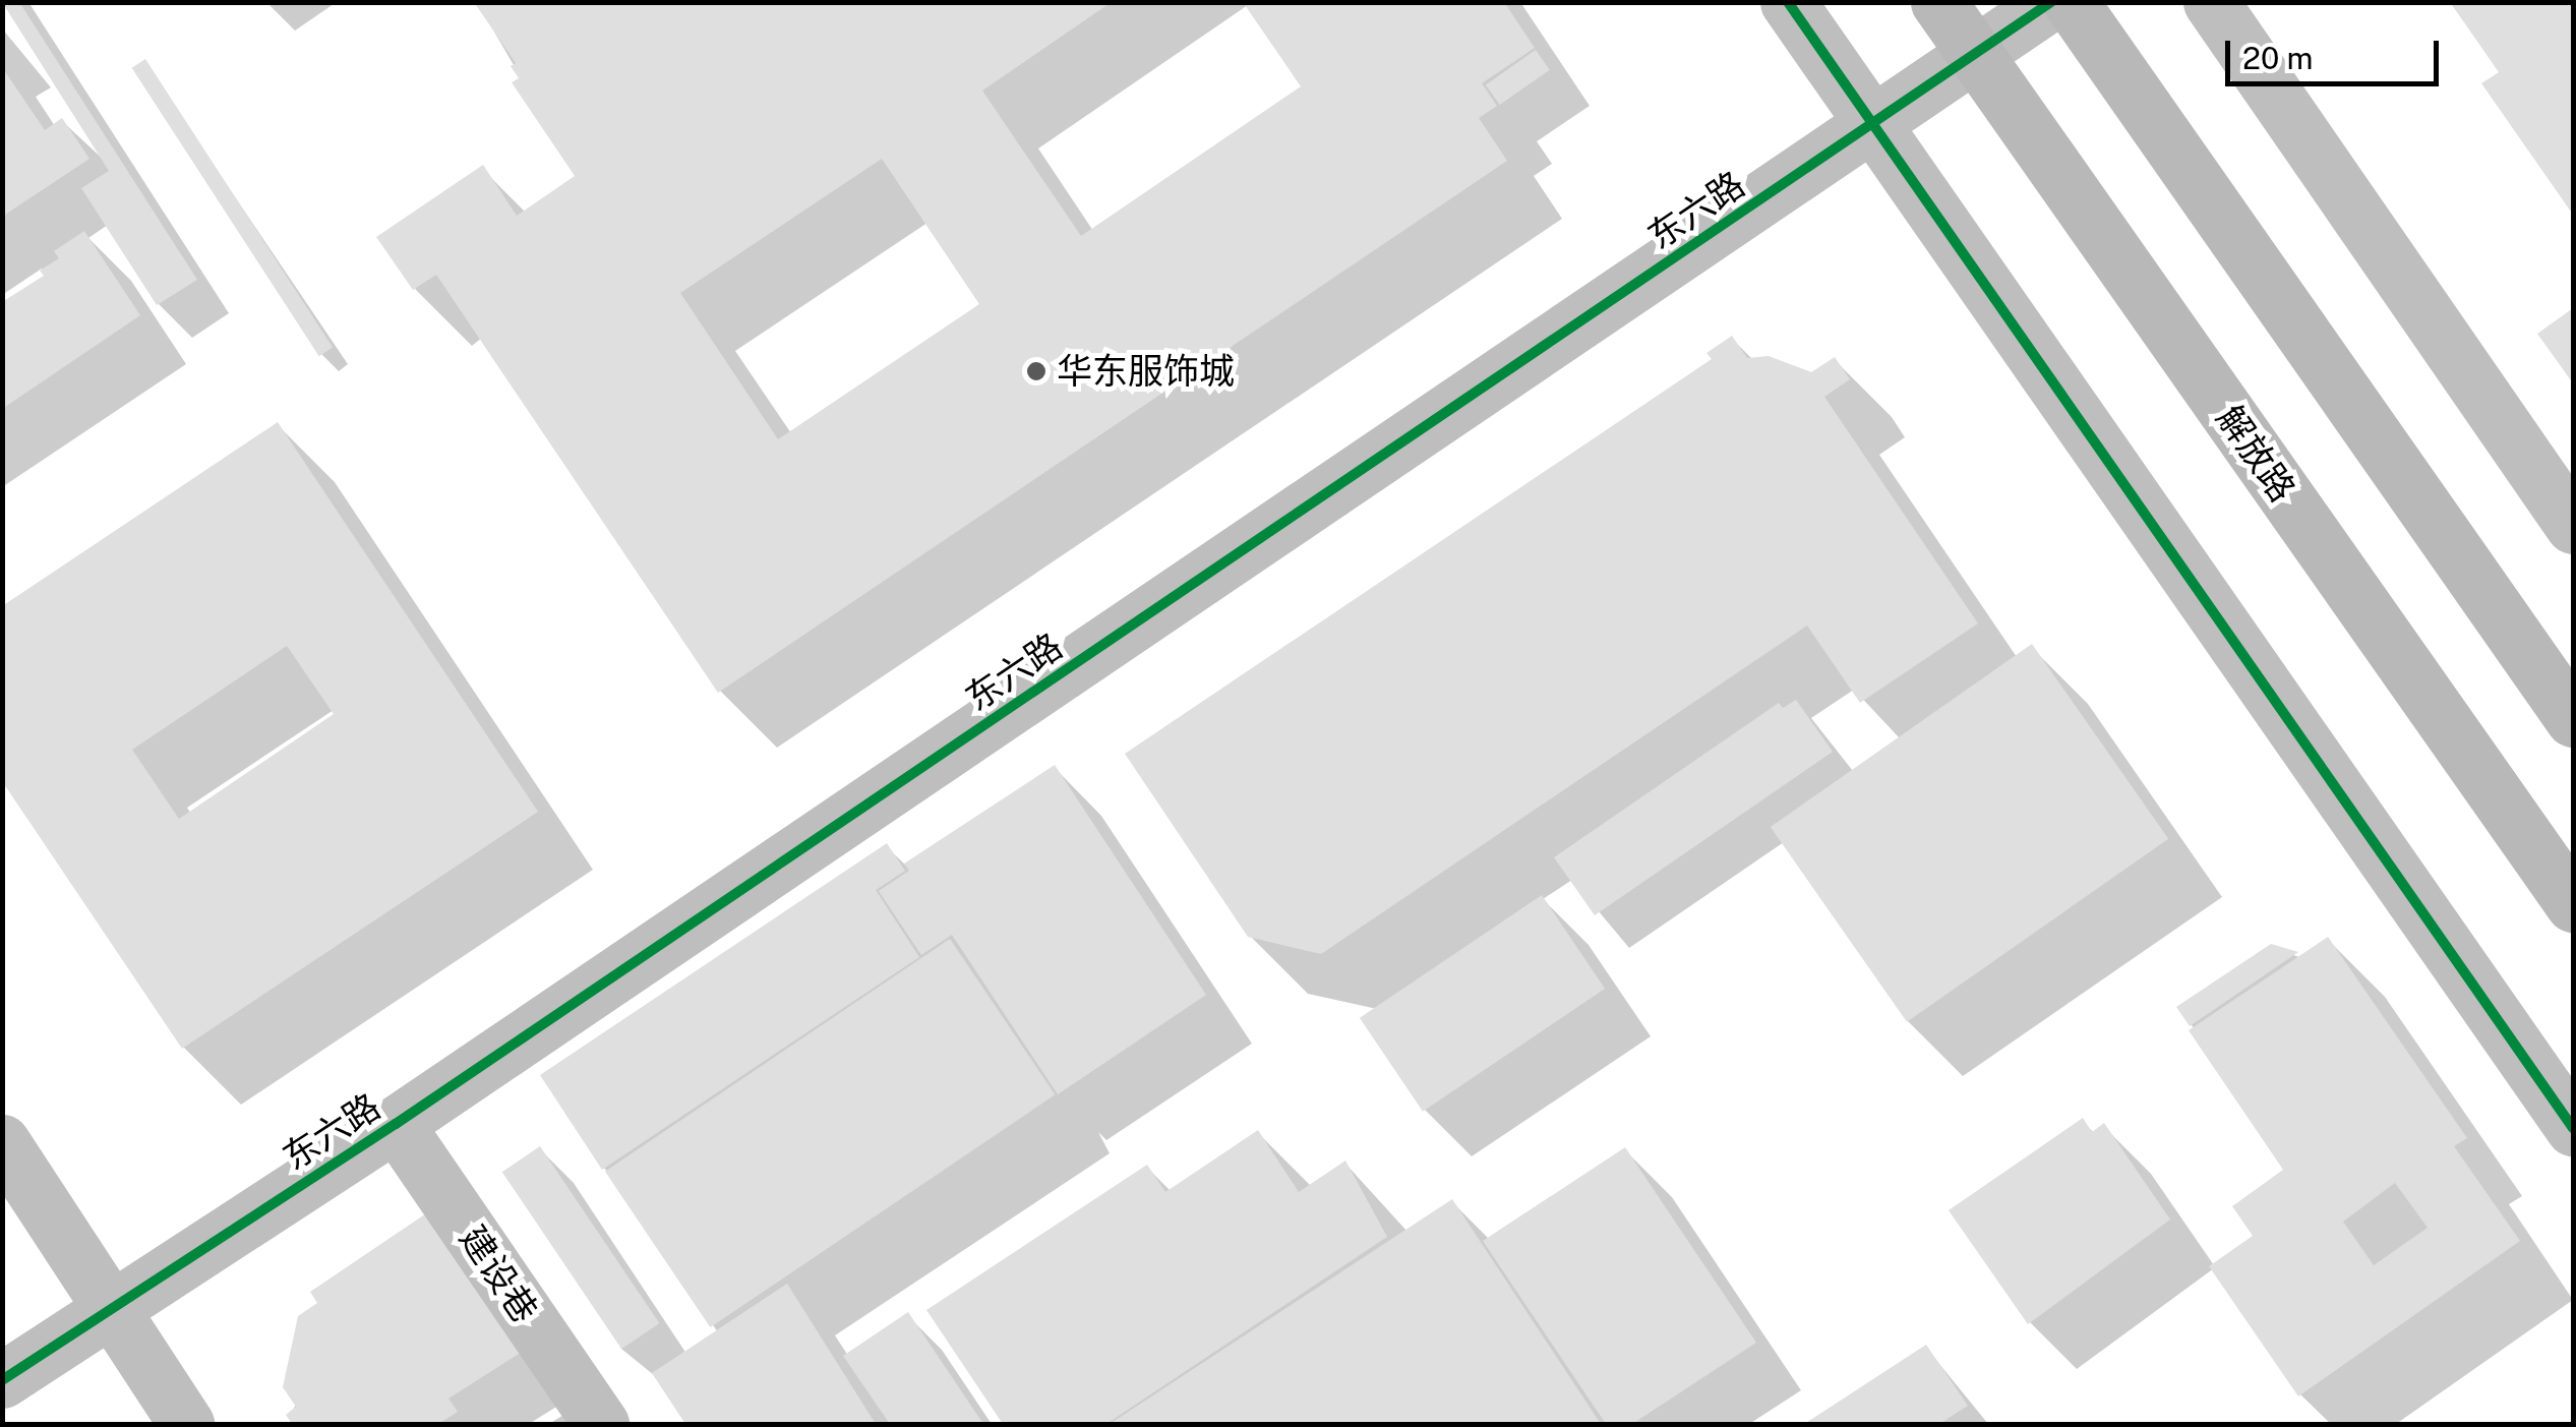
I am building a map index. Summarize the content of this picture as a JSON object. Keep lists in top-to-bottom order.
{
  "streets": {
    "main road": ["解放路"],
    "street": ["东六路", "建设巷"]
  },
  "crossings": [
    ["东六路", "解放路"],
    ["东六路", "建设巷"]
  ],
  "places": ["华东服饰城"],
  "scale_bar": "20 m"
}
